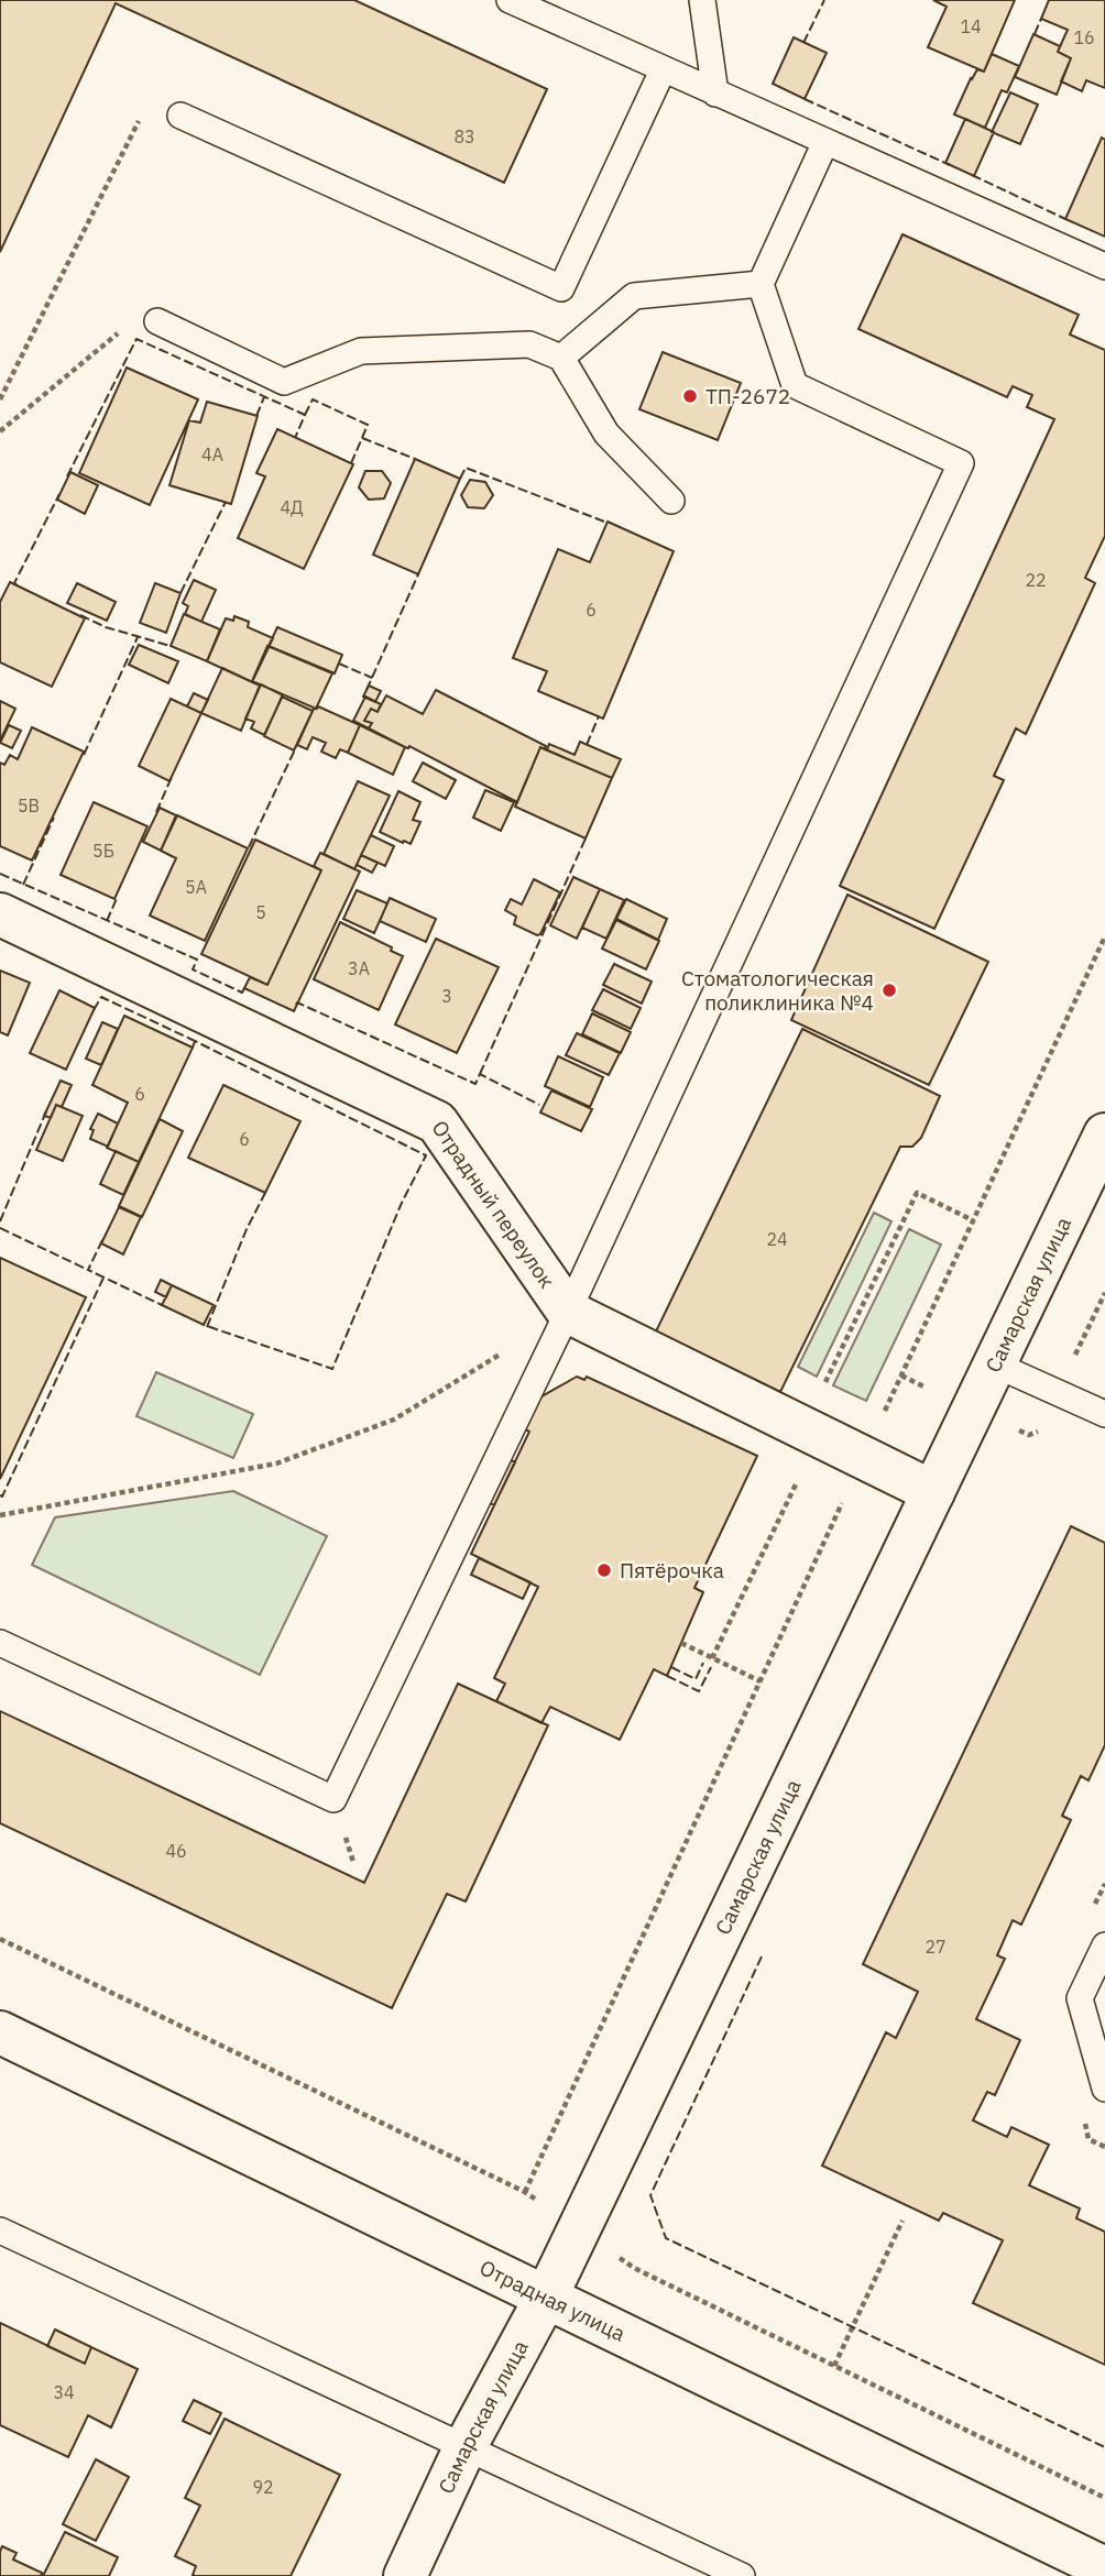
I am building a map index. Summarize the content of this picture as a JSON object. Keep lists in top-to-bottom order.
{
  "streets": {
    "street": ["Отрадный переулок", "Самарская улица", "Отрадная улица"]
  },
  "crossings": [
    ["Отрадный переулок", "Самарская улица"],
    ["Самарская улица", "Отрадная улица"]
  ],
  "places": ["ТП-2672", "Стоматологическая поликлиника №4", "Пятёрочка"],
  "house_numbers": [
    "14",
    "16",
    "83",
    "4А",
    "4Д",
    "22",
    "6",
    "5В",
    "5Б",
    "5А",
    "5",
    "3А",
    "3",
    "6",
    "6",
    "24",
    "46",
    "27",
    "34",
    "92"
  ]
}
